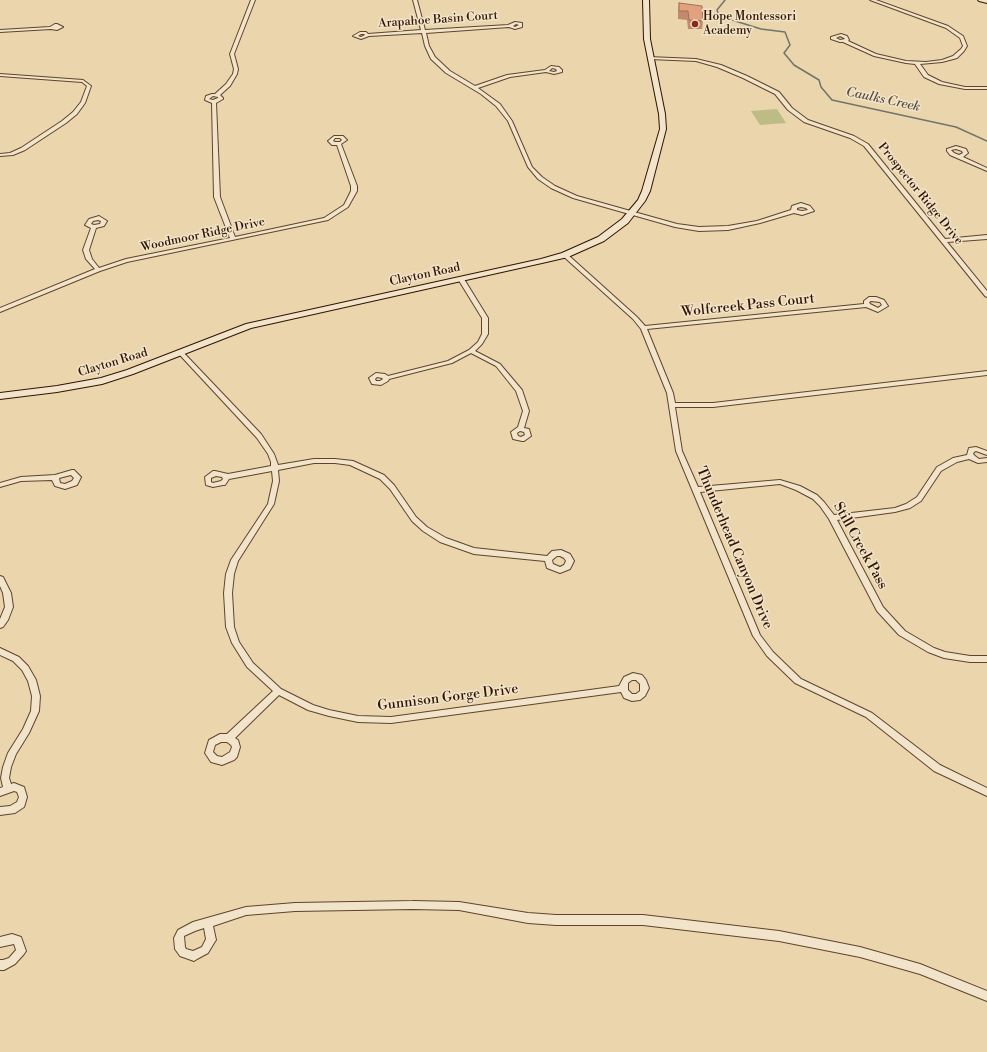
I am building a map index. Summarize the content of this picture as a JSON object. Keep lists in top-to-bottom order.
{
  "streets": {
    "main road": ["Clayton Road"],
    "street": [
      "Arapahoe Basin Court",
      "Prospector Ridge Drive",
      "Woodmoor Ridge Drive",
      "Wolfcreek Pass Court",
      "Still Creek Pass",
      "Thunderhead Canyon Drive",
      "Gunnison Gorge Drive"
    ]
  },
  "crossings": [
    ["Prospector Ridge Drive", "Clayton Road"],
    ["Clayton Road", "Thunderhead Canyon Drive"],
    ["Clayton Road", "Gunnison Gorge Drive"],
    ["Wolfcreek Pass Court", "Thunderhead Canyon Drive"],
    ["Still Creek Pass", "Thunderhead Canyon Drive"]
  ],
  "water": ["Caulks Creek"],
  "places": ["Hope Montessori Academy"]
}
